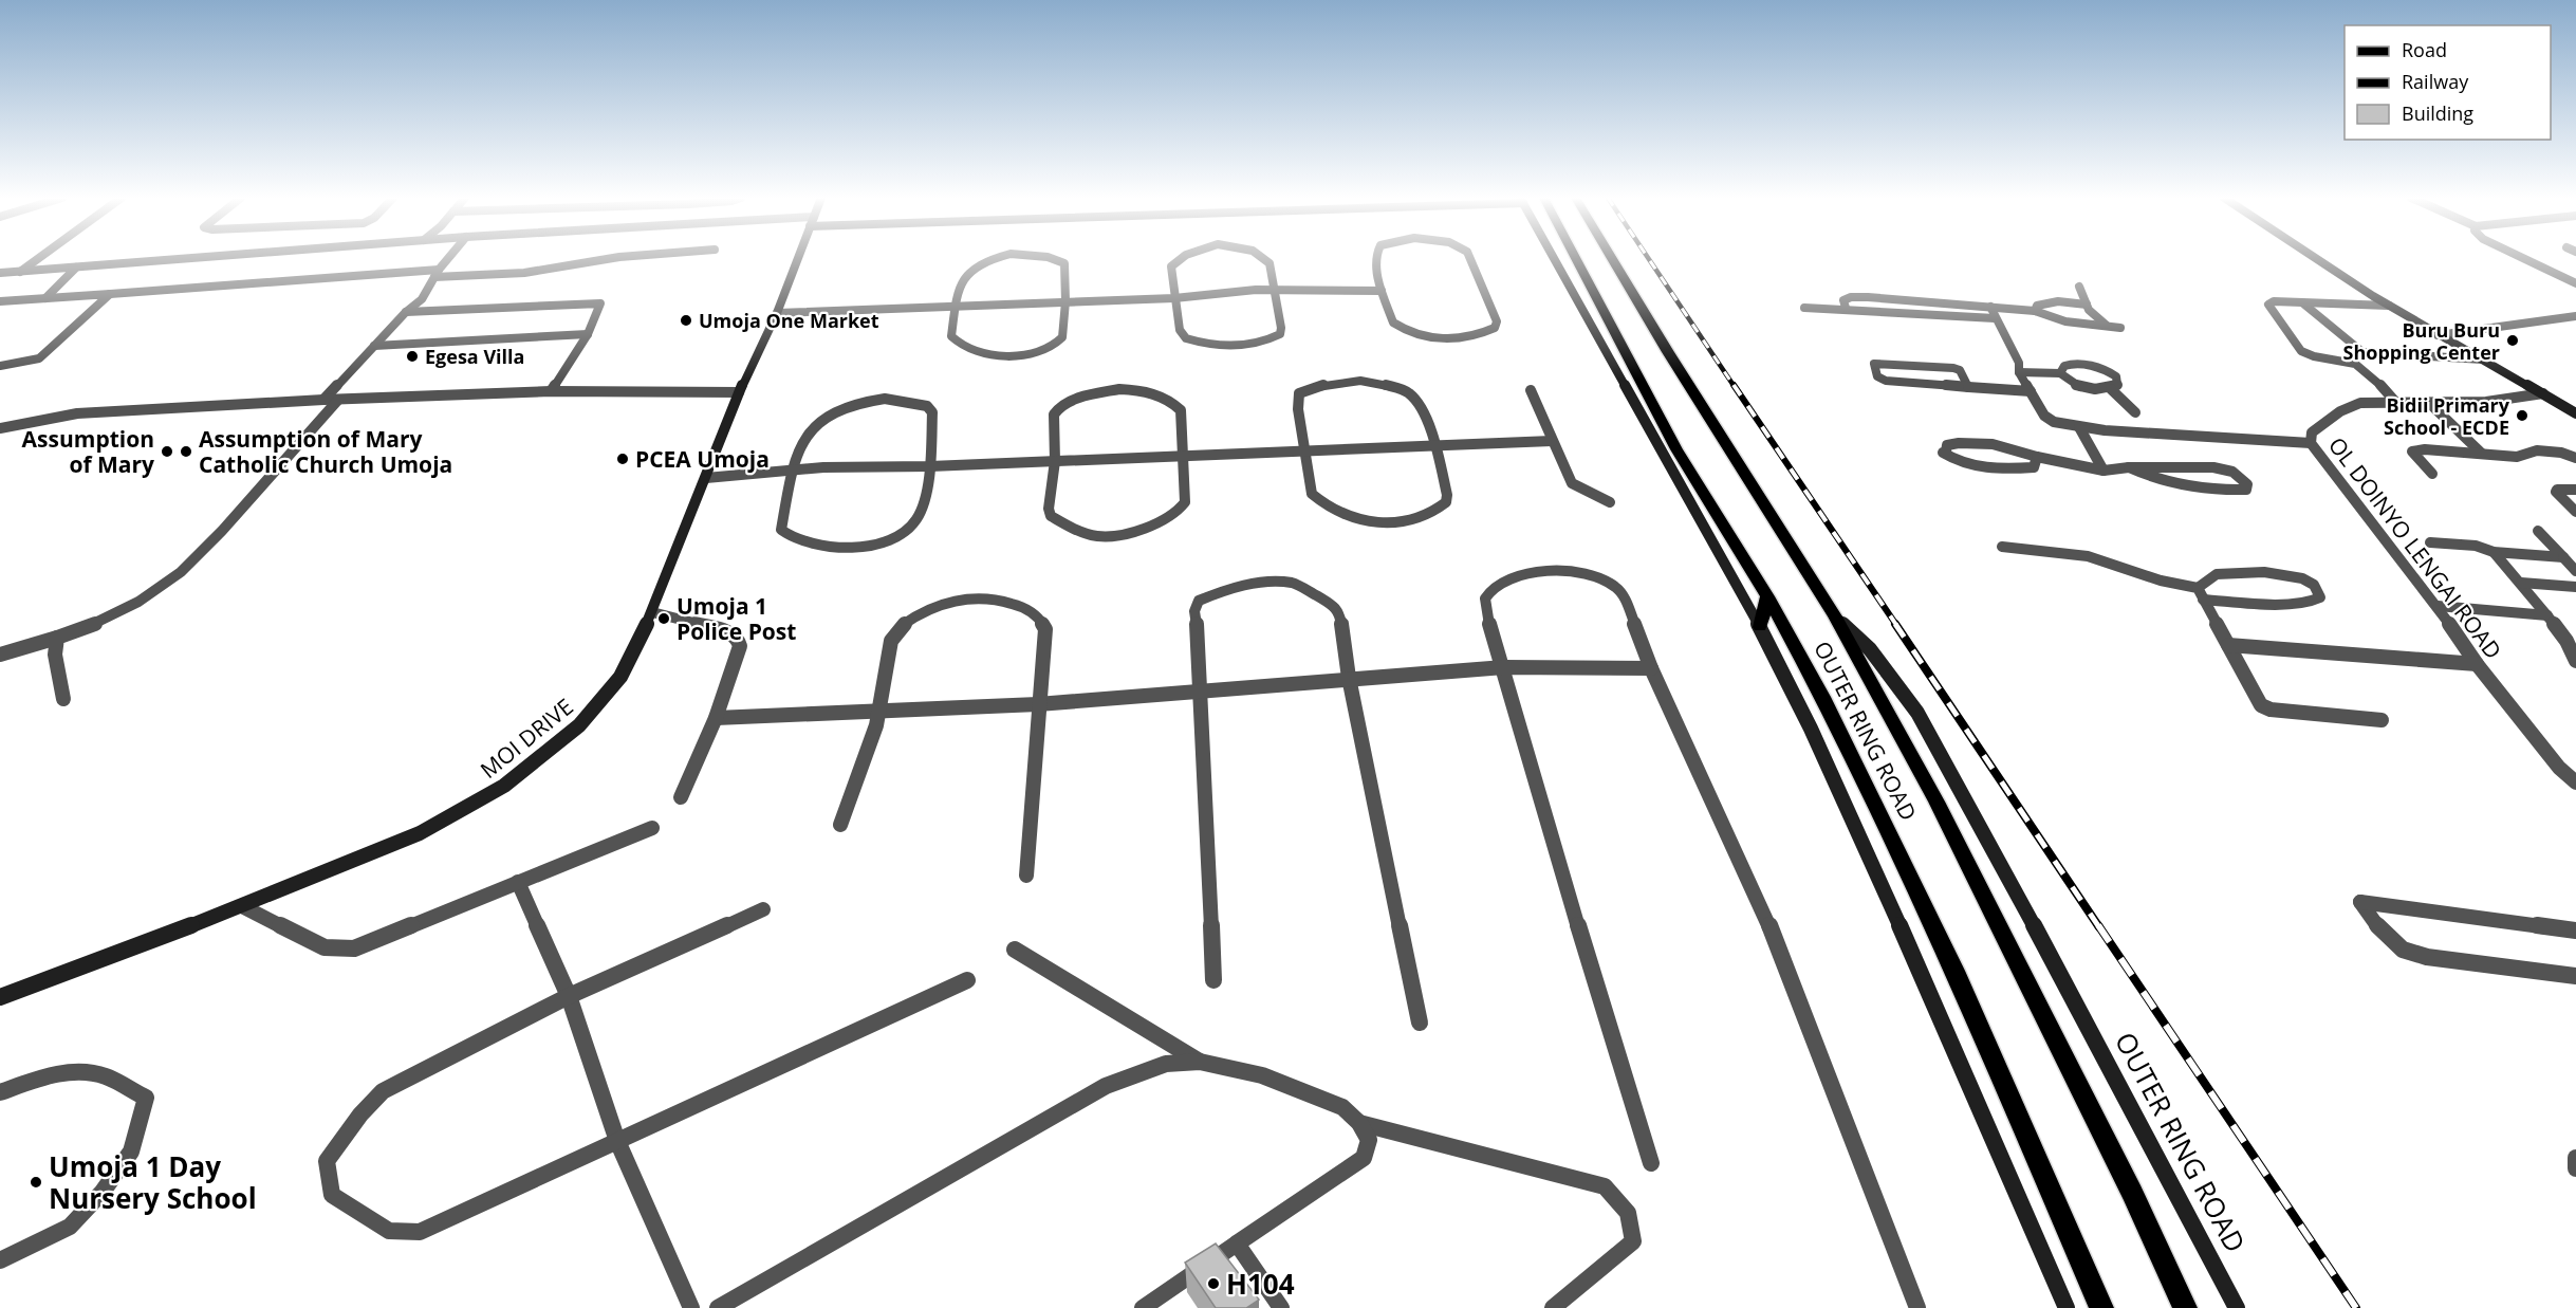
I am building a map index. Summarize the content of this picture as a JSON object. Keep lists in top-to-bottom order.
{
  "streets": {
    "main road": ["OUTER RING ROAD", "MOI DRIVE"],
    "street": ["OL DOINYO LENGAI ROAD"]
  },
  "places": [
    "Umoja One Market",
    "Buru Buru Shopping Center",
    "Egesa Villa",
    "Bidii Primary School - ECDE",
    "Assumption of Mary",
    "Assumption of Mary Catholic Church Umoja",
    "PCEA Umoja",
    "Umoja 1 Police Post",
    "Umoja 1 Day Nursery School",
    "H104"
  ],
  "legend": ["Road", "Railway", "Building"]
}
